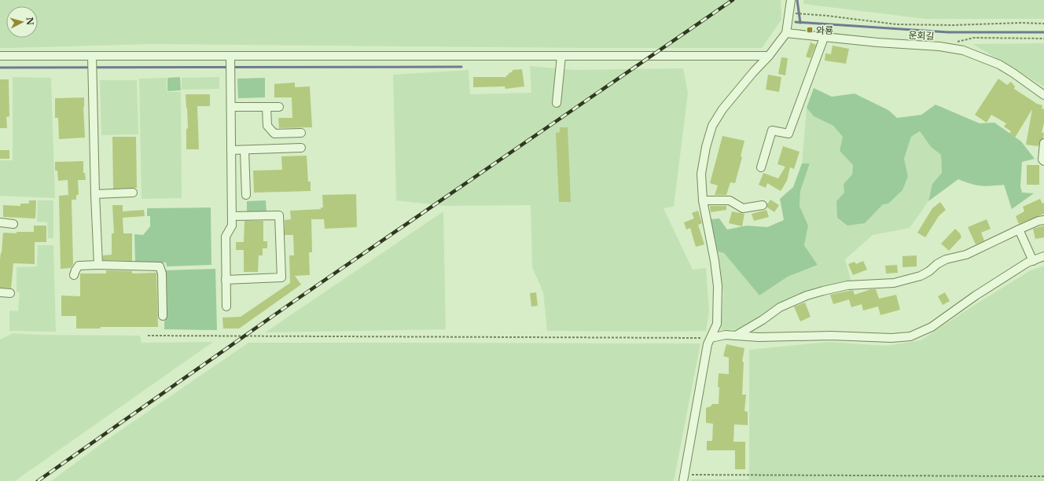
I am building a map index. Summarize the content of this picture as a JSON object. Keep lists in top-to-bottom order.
{
  "streets": {
    "street": ["운회길"]
  },
  "places": {
    "transit": ["와룡"]
  },
  "north": "right"
}
